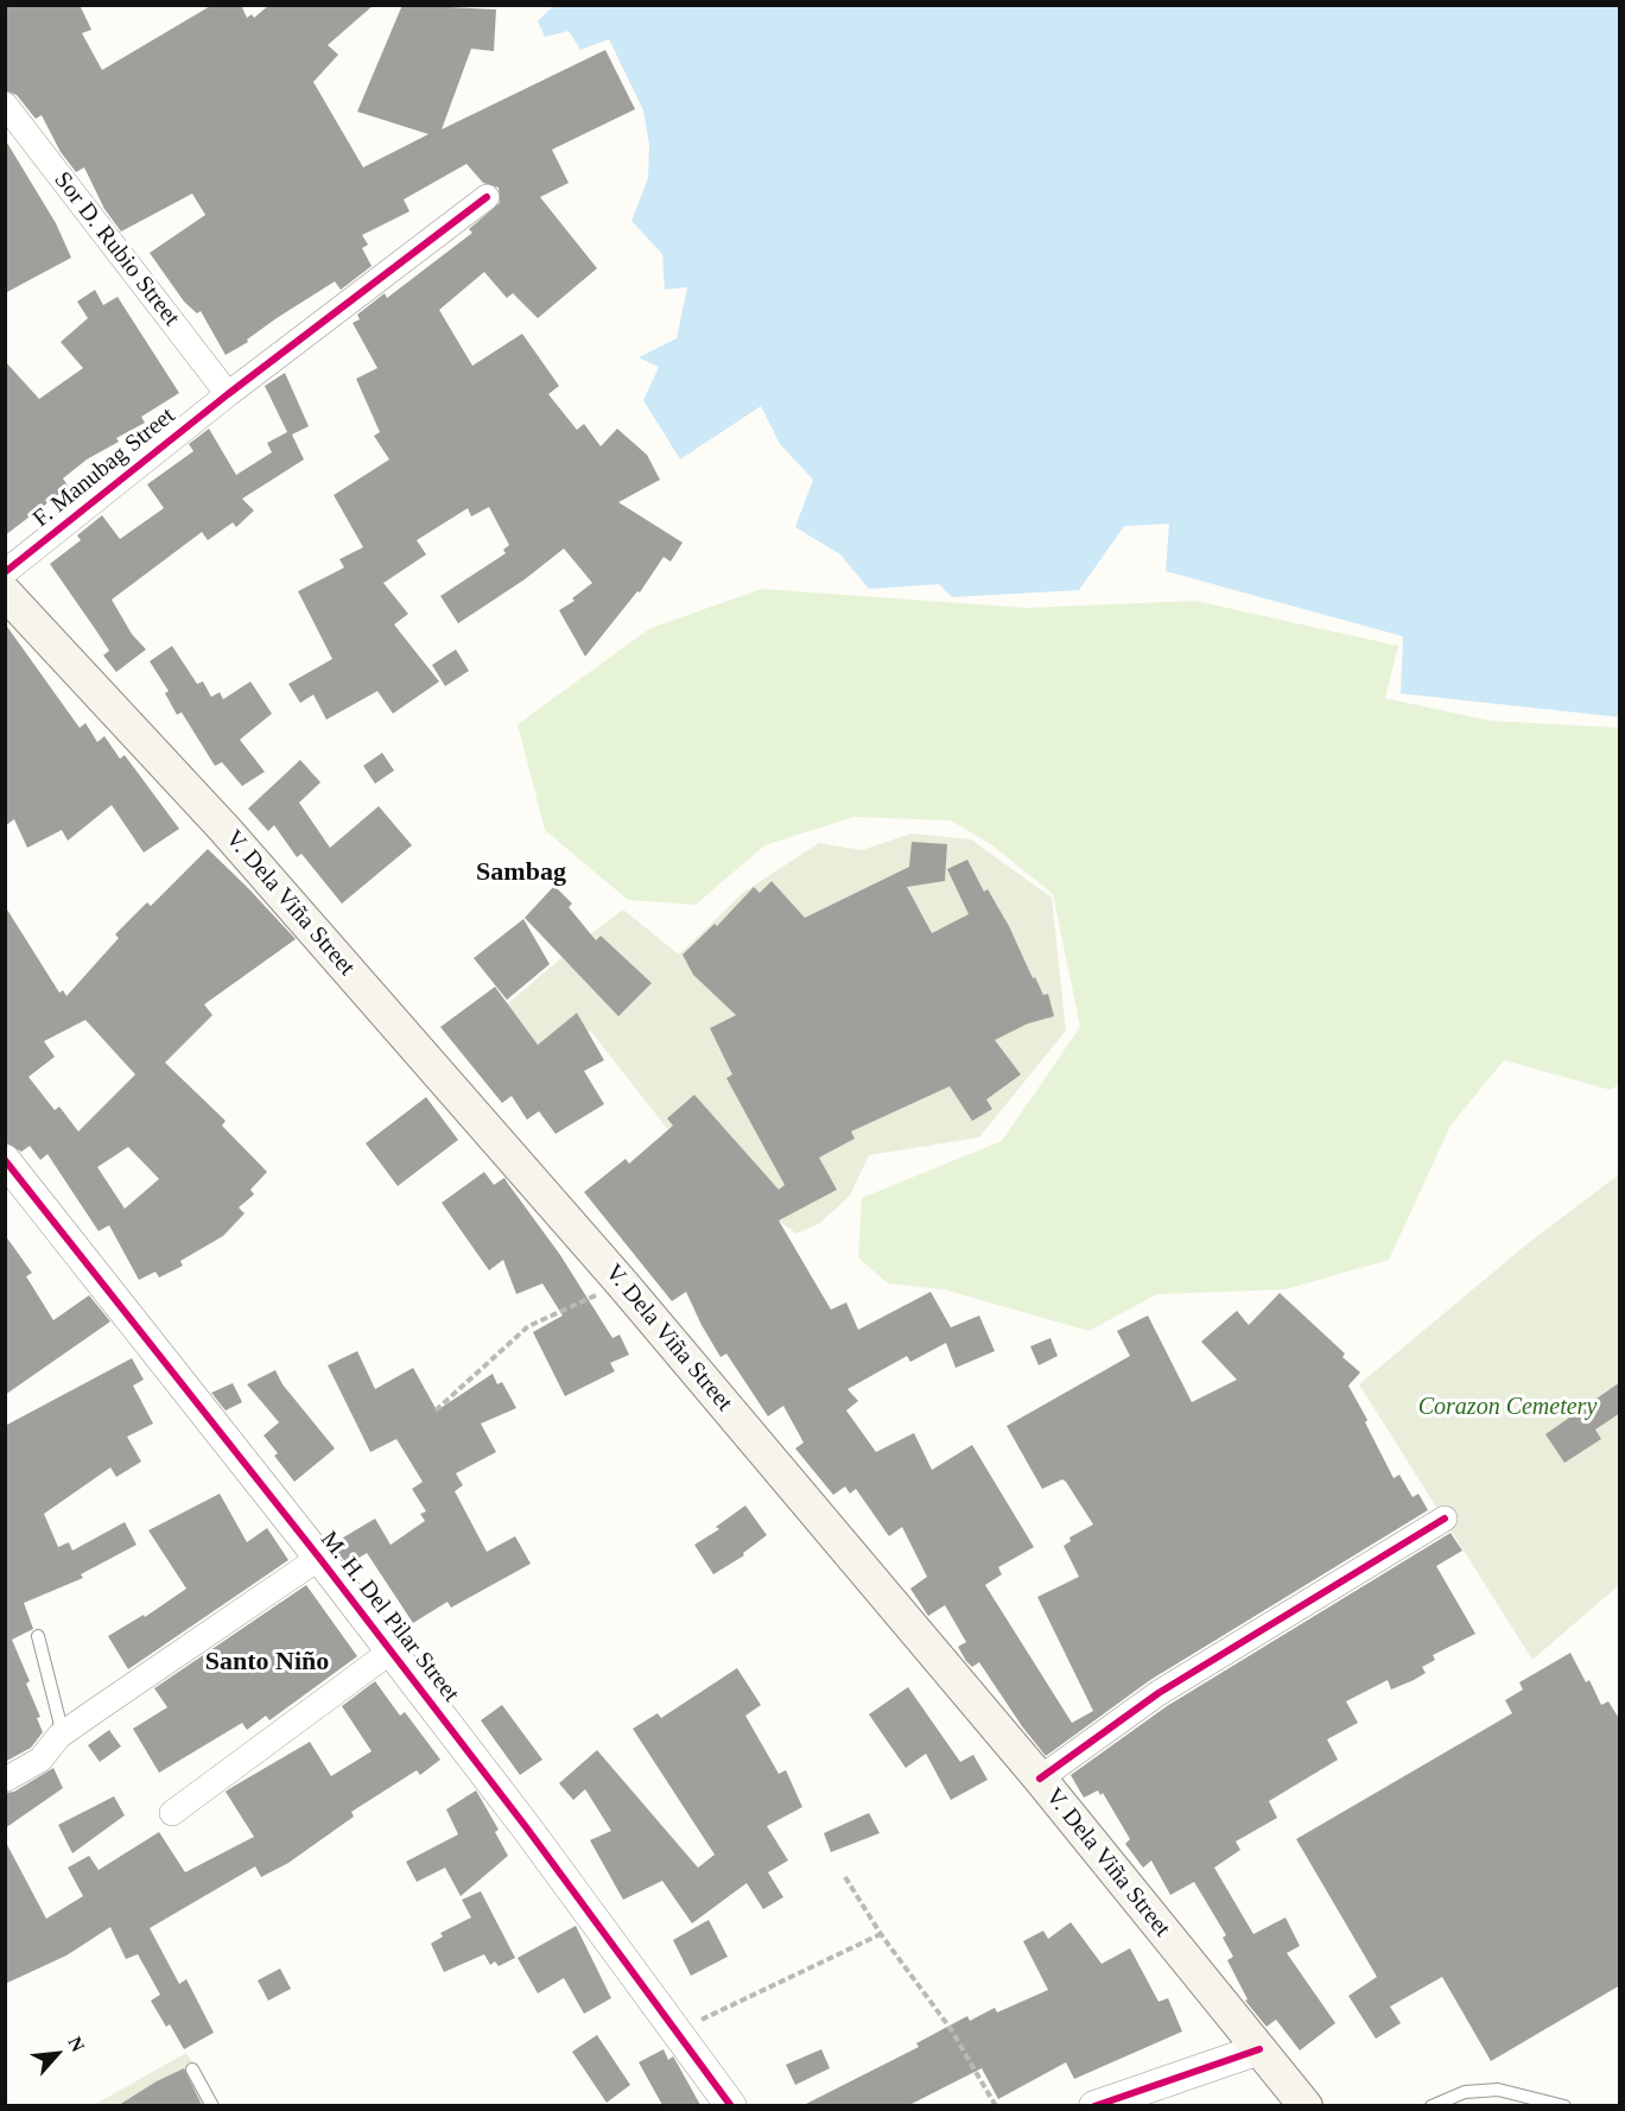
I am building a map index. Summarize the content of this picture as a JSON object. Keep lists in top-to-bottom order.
{
  "streets": {
    "main road": ["V. Dela Viña Street"],
    "street": ["Sor D. Rubio Street", "F. Manubag Street", "M. H. Del Pilar Street"]
  },
  "crossings": [
    ["Sor D. Rubio Street", "F. Manubag Street"]
  ],
  "districts": ["Sambag", "Santo Niño"],
  "parks": ["Corazon Cemetery"],
  "north": "top right"
}
